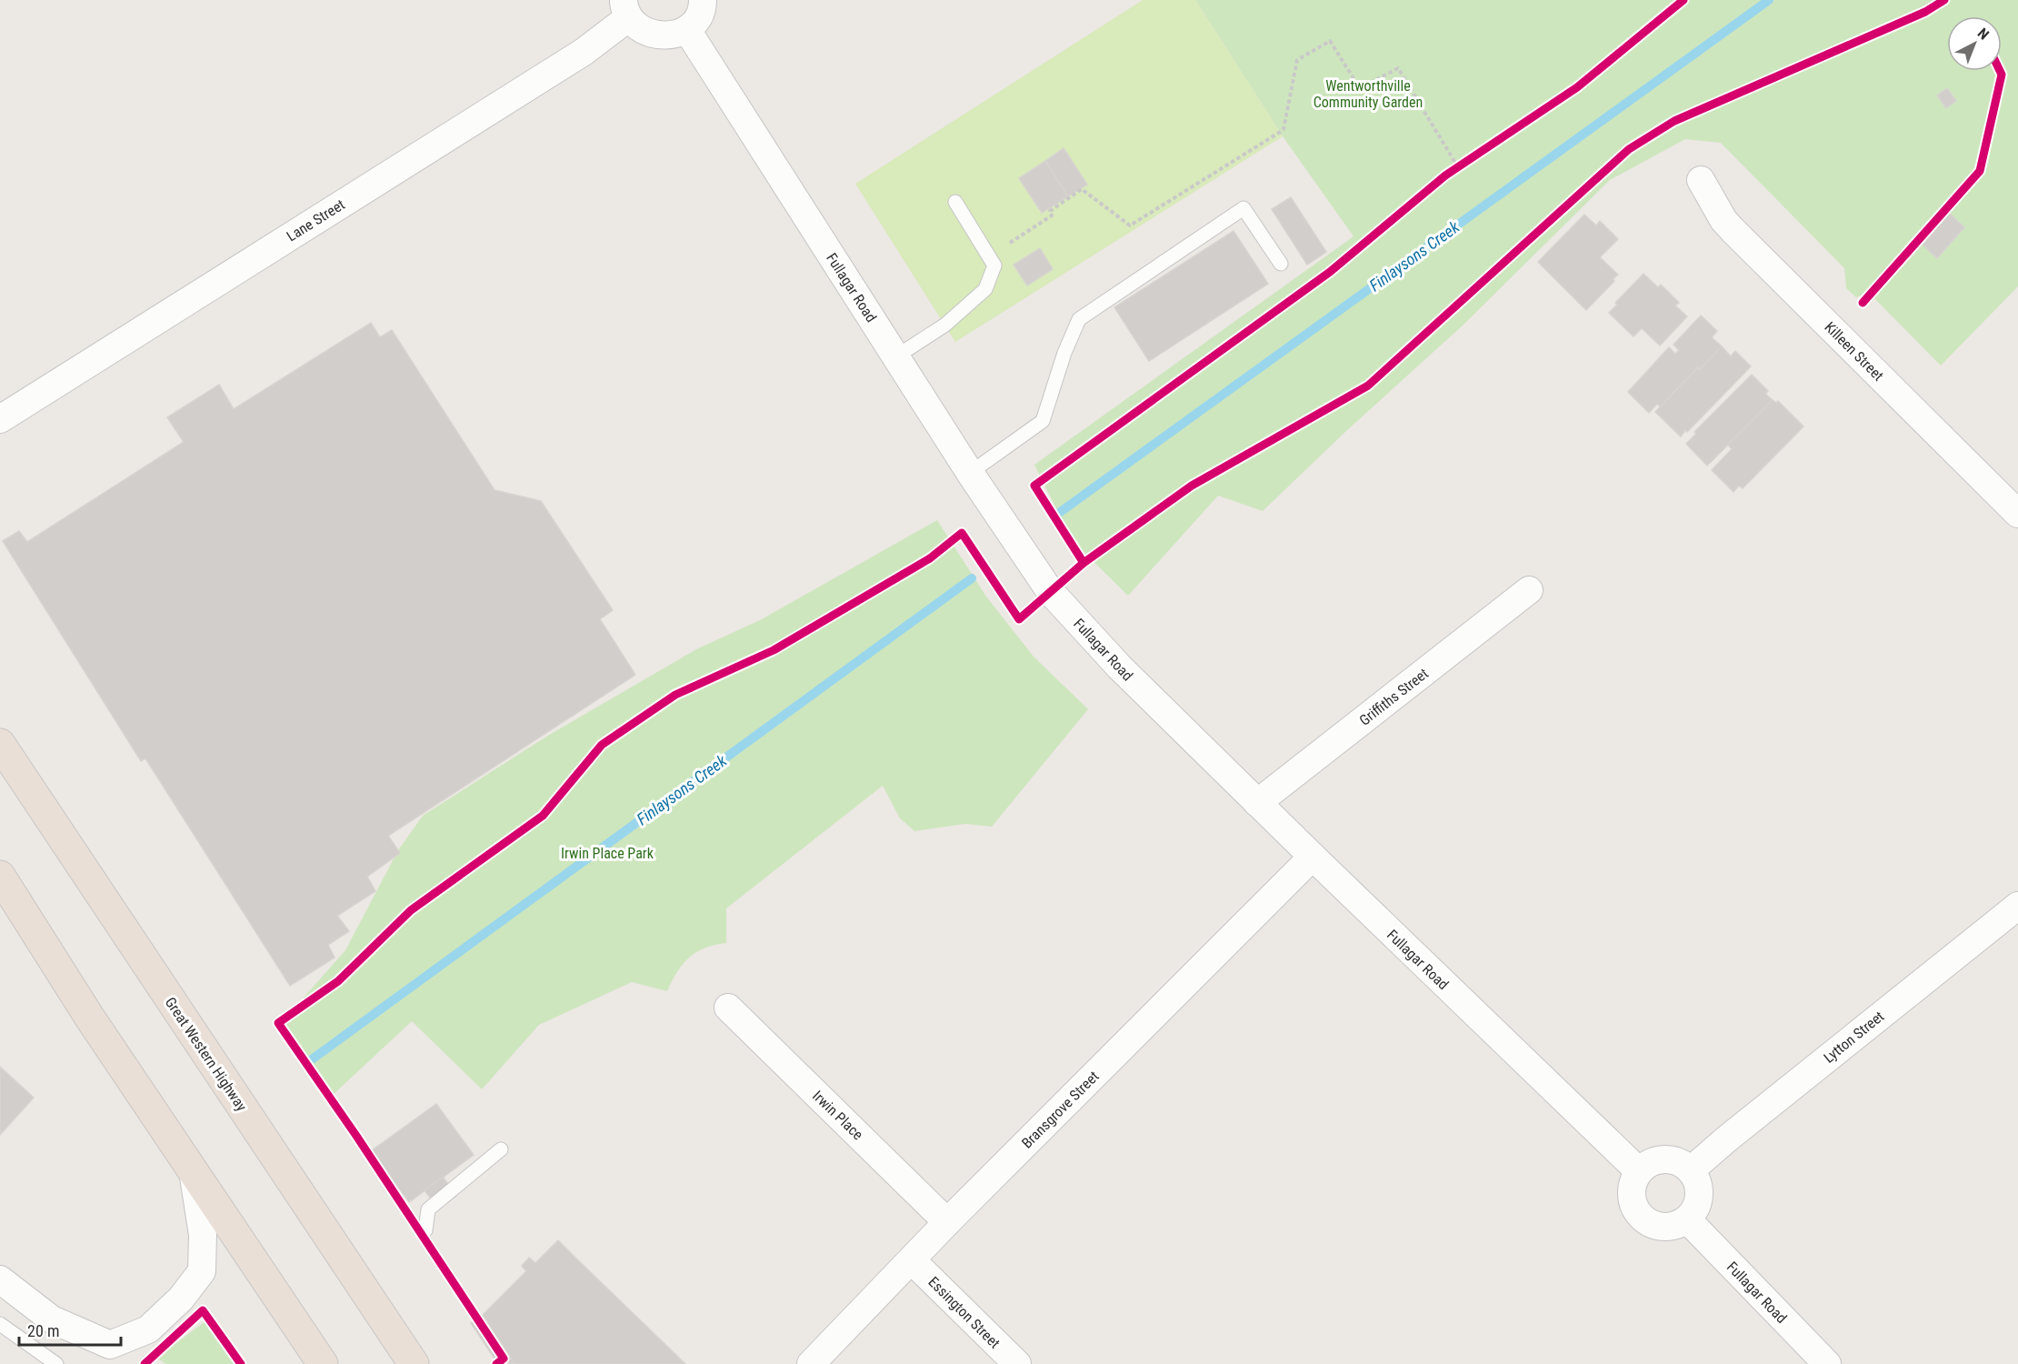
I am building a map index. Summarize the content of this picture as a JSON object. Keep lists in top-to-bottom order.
{
  "streets": {
    "highway": ["Great Western Highway"],
    "street": [
      "Lane Street",
      "Fullagar Road",
      "Killeen Street",
      "Griffiths Street",
      "Lytton Street",
      "Bransgrove Street",
      "Irwin Place",
      "Essington Street"
    ]
  },
  "crossings": [
    ["Fullagar Road", "Griffiths Street"],
    ["Fullagar Road", "Lytton Street"],
    ["Fullagar Road", "Bransgrove Street"],
    ["Bransgrove Street", "Irwin Place"],
    ["Bransgrove Street", "Essington Street"]
  ],
  "water": ["Finlaysons Creek"],
  "parks": ["Wentworthville Community Garden", "Irwin Place Park"],
  "scale_bar": "20 m",
  "north": "top right"
}
